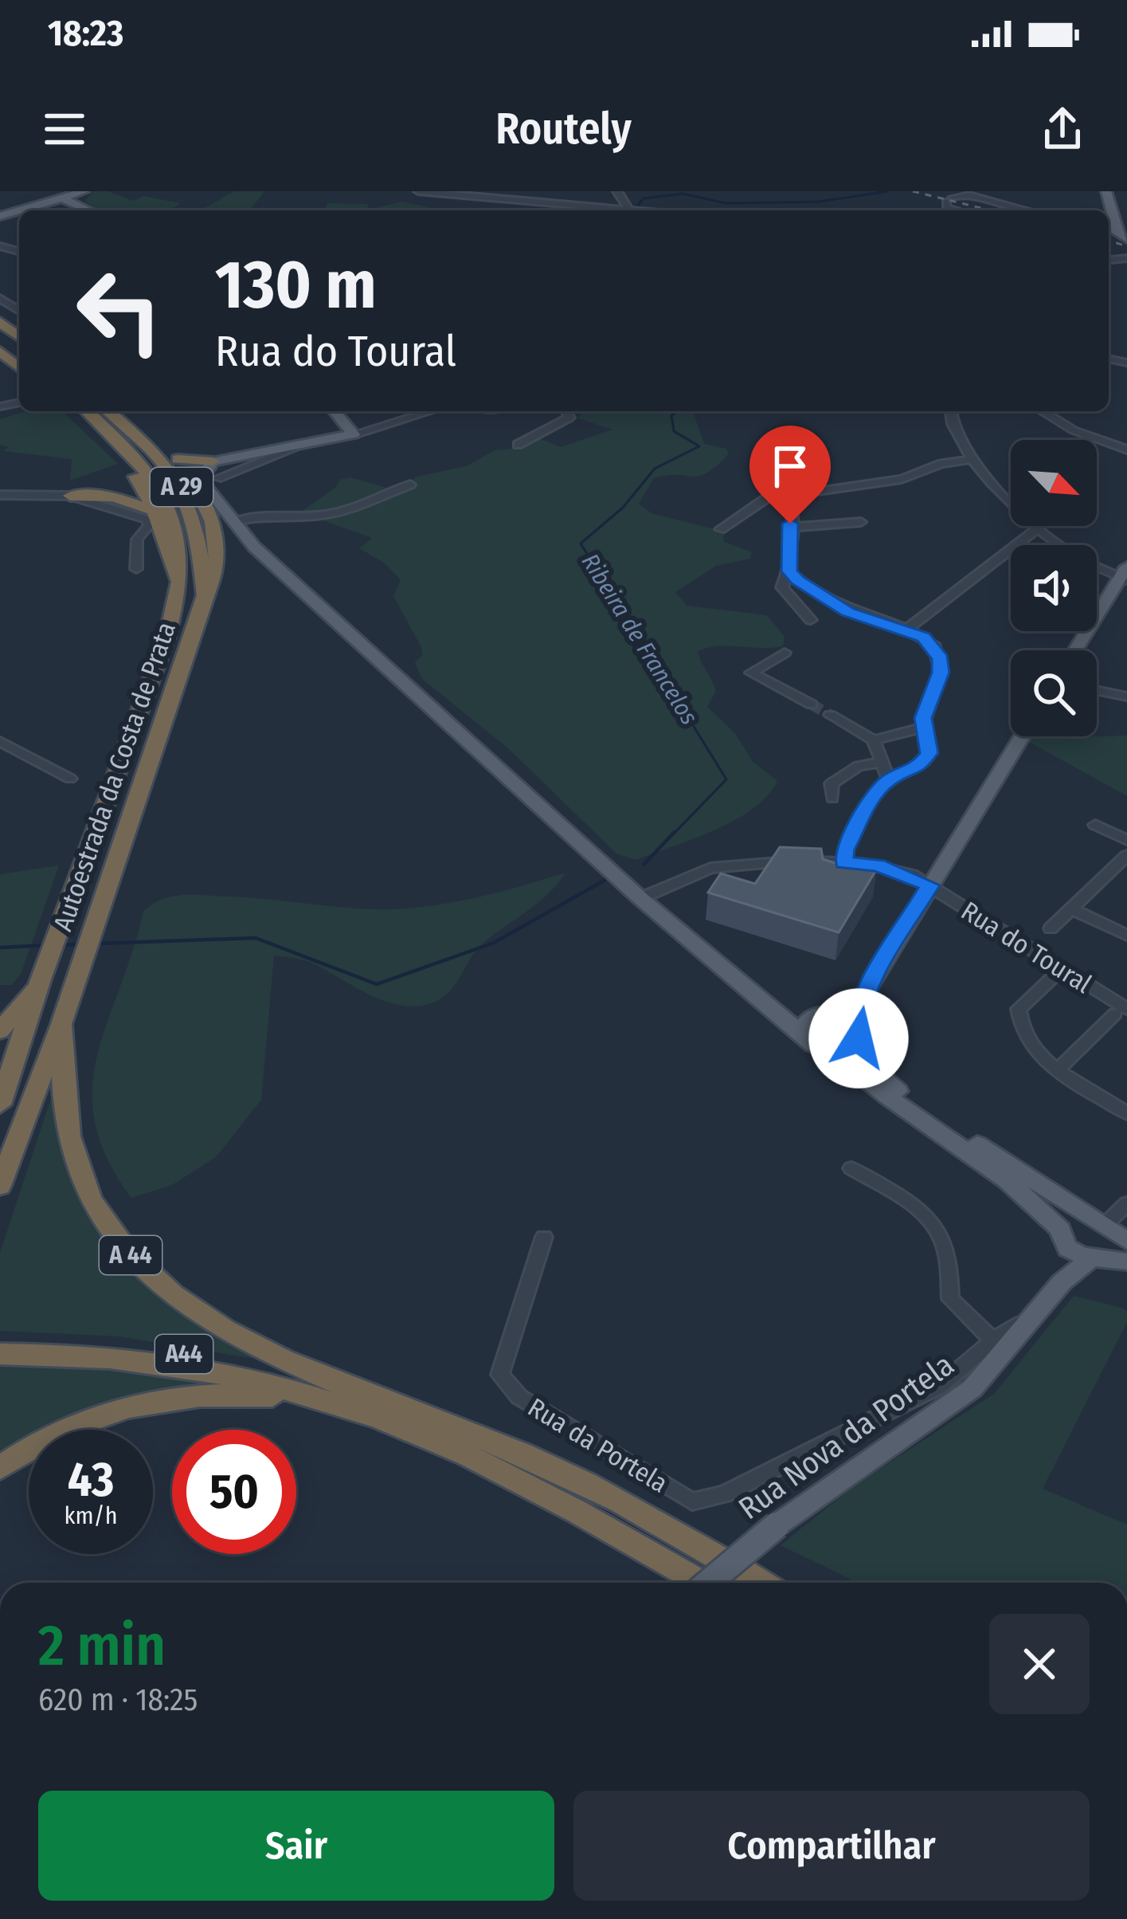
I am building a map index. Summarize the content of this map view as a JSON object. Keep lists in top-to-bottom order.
{
  "streets": {
    "highway": [
      "A 29",
      "Autoestrada da Costa de Prata",
      "A 44",
      "A44"
    ],
    "main road": ["Rua Nova da Portela"],
    "street": ["Rua do Toural", "Rua da Portela"]
  },
  "crossings": [
    ["A 29", "Autoestrada da Costa de Prata"],
    ["Autoestrada da Costa de Prata", "A 44"],
    ["A 44", "A44"],
    ["Rua Nova da Portela", "Rua da Portela"]
  ],
  "water": ["Ribeira de Francelos"],
  "north": "bottom right",
  "page": {
    "status": "18:23",
    "header": "Routely",
    "turn": ["130 m", "Rua do Toural"],
    "speed": "43 km/h",
    "limit": "50",
    "heading": ["2 min", "620 m · 18:25"],
    "buttons": ["Sair", "Compartilhar"]
  }
}
